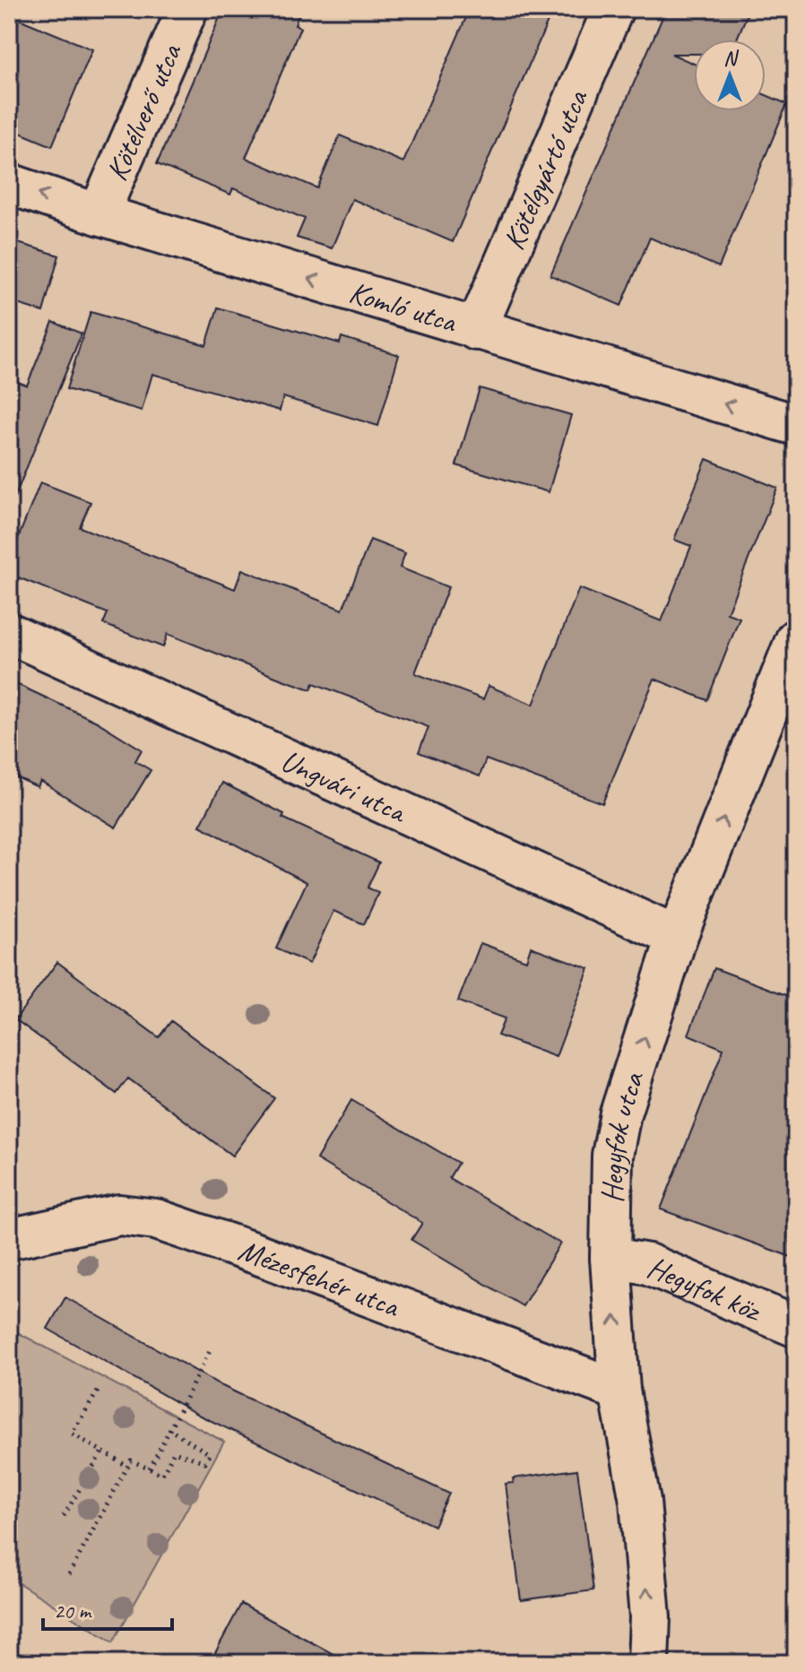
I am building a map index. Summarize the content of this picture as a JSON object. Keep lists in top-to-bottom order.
{
  "streets": {
    "street": [
      "Kötélverő utca",
      "Kötélgyártó utca",
      "Komló utca",
      "Ungvári utca",
      "Hegyfok utca",
      "Mézesfehér utca",
      "Hegyfok köz"
    ]
  },
  "crossings": [
    ["Kötélverő utca", "Komló utca"],
    ["Kötélgyártó utca", "Komló utca"],
    ["Ungvári utca", "Hegyfok utca"],
    ["Hegyfok utca", "Mézesfehér utca"],
    ["Hegyfok utca", "Hegyfok köz"]
  ],
  "one_way": ["Komló utca", "Hegyfok utca"],
  "scale_bar": "20 m",
  "north": "top"
}
